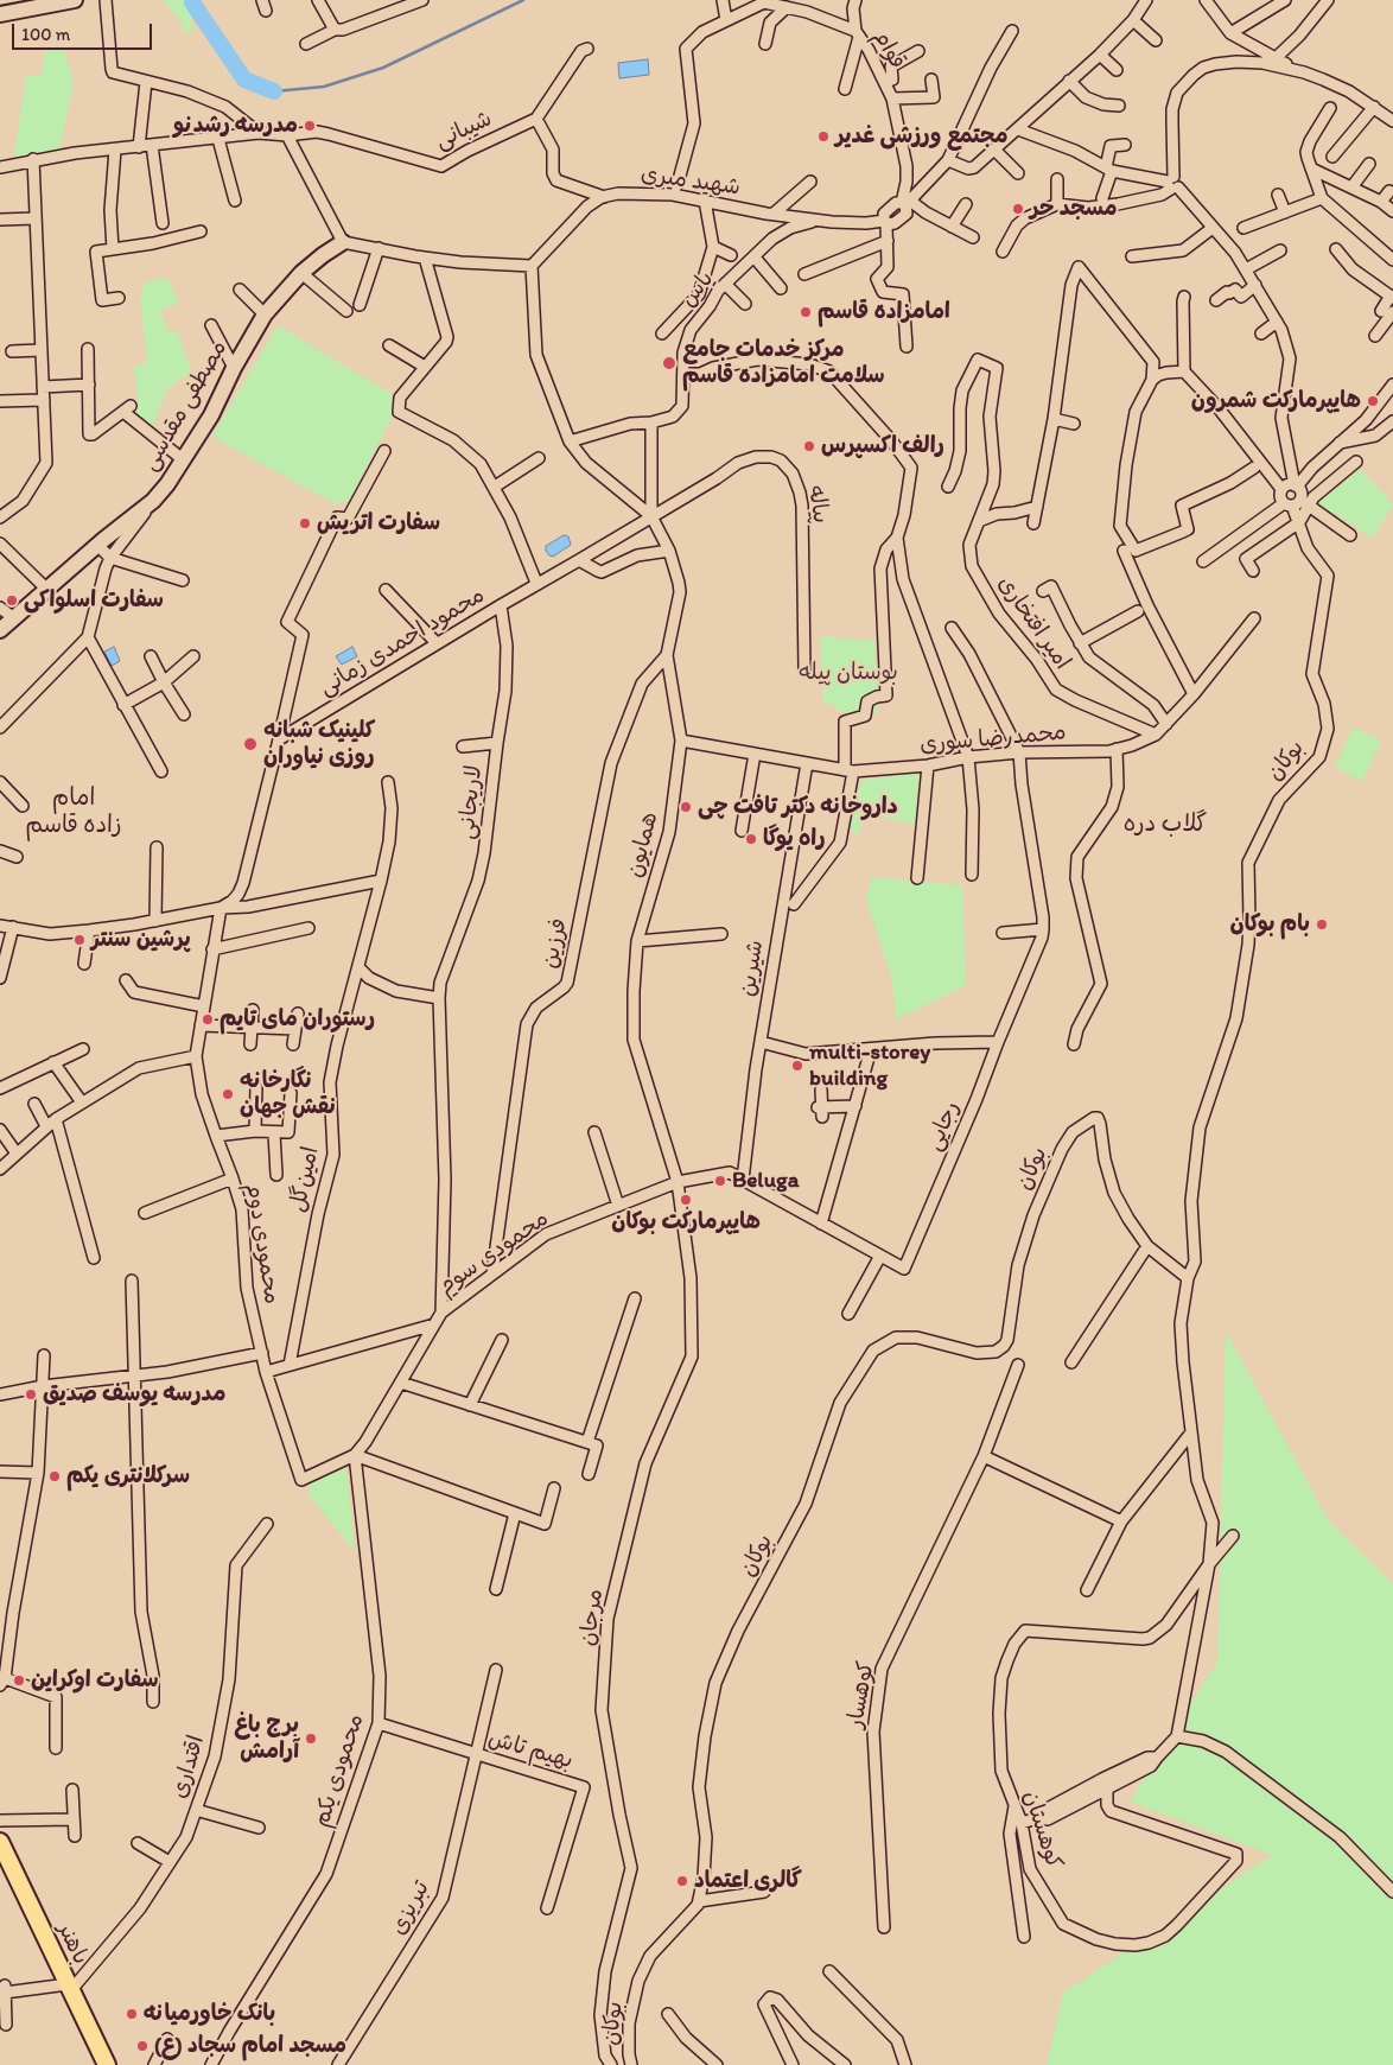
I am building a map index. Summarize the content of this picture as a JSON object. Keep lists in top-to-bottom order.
{
  "streets": {
    "main road": ["مصطفی مقدسی", "باهنر"],
    "street": [
      "قوام",
      "شیبانی",
      "شهید میری",
      "یاس",
      "پیاله",
      "امیر افتخاری",
      "محمود احمدی زمانی",
      "محمدرضا سوری",
      "بوکان",
      "لاریجانی",
      "همایون",
      "فرزین",
      "شیرین",
      "رجایی",
      "امین‌گل",
      "محمودی دوم",
      "محمودی سوم",
      "مرجان",
      "کوهسار",
      "بهیم تاش",
      "اقتداری",
      "محمودی یکم",
      "کوهستان",
      "تبریزی"
    ]
  },
  "crossings": [
    ["قوام", "شهید میری"],
    ["شهید میری", "یاس"],
    ["پیاله", "محمود احمدی زمانی"],
    ["پیاله", "همایون"],
    ["امیر افتخاری", "محمدرضا سوری"],
    ["محمود احمدی زمانی", "لاریجانی"],
    ["محمود احمدی زمانی", "همایون"],
    ["محمدرضا سوری", "همایون"],
    ["محمدرضا سوری", "شیرین"],
    ["محمدرضا سوری", "رجایی"],
    ["بوکان", "کوهستان"],
    ["لاریجانی", "محمودی سوم"],
    ["همایون", "فرزین"],
    ["همایون", "رجایی"],
    ["همایون", "محمودی سوم"],
    ["همایون", "مرجان"],
    ["فرزین", "محمودی سوم"],
    ["شیرین", "رجایی"],
    ["رجایی", "محمودی سوم"],
    ["رجایی", "مرجان"],
    ["محمودی دوم", "محمودی سوم"],
    ["محمودی سوم", "مرجان"],
    ["محمودی سوم", "محمودی یکم"],
    ["بهیم تاش", "محمودی یکم"],
    ["بهیم تاش", "تبریزی"],
    ["اقتداری", "باهنر"]
  ],
  "districts": ["امام زاده قاسم", "گلاب دره"],
  "parks": ["بوستان پیله"],
  "places": [
    "مدرسه رشدنو",
    "مجتمع ورزشی غدیر",
    "مسجد حر",
    "امامزاده قاسم",
    "مرکز خدمات جامع سلامت امامزاده قاسم",
    "هایپرمارکت شمرون",
    "رالف اکسپرس",
    "سفارت اتریش",
    "سفارت اسلواکی",
    "کلینیک شبانه روزی نیاوران",
    "داروخانه دکتر تافت چی",
    "راه یوگا",
    "بام بوکان",
    "پرشین سنتر",
    "رستوران مای تایم",
    "multi-storey building",
    "نگارخانه نقش جهان",
    "Beluga",
    "هایپرمارکت بوکان",
    "مدرسه یوسف صدیق",
    "سرکلانتری یکم",
    "سفارت اوکراین",
    "برج باغ آرامش",
    "گالری اعتماد",
    "بانک خاورمیانه",
    "مسجد امام سجاد (ع)"
  ],
  "scale_bar": "100 m"
}
